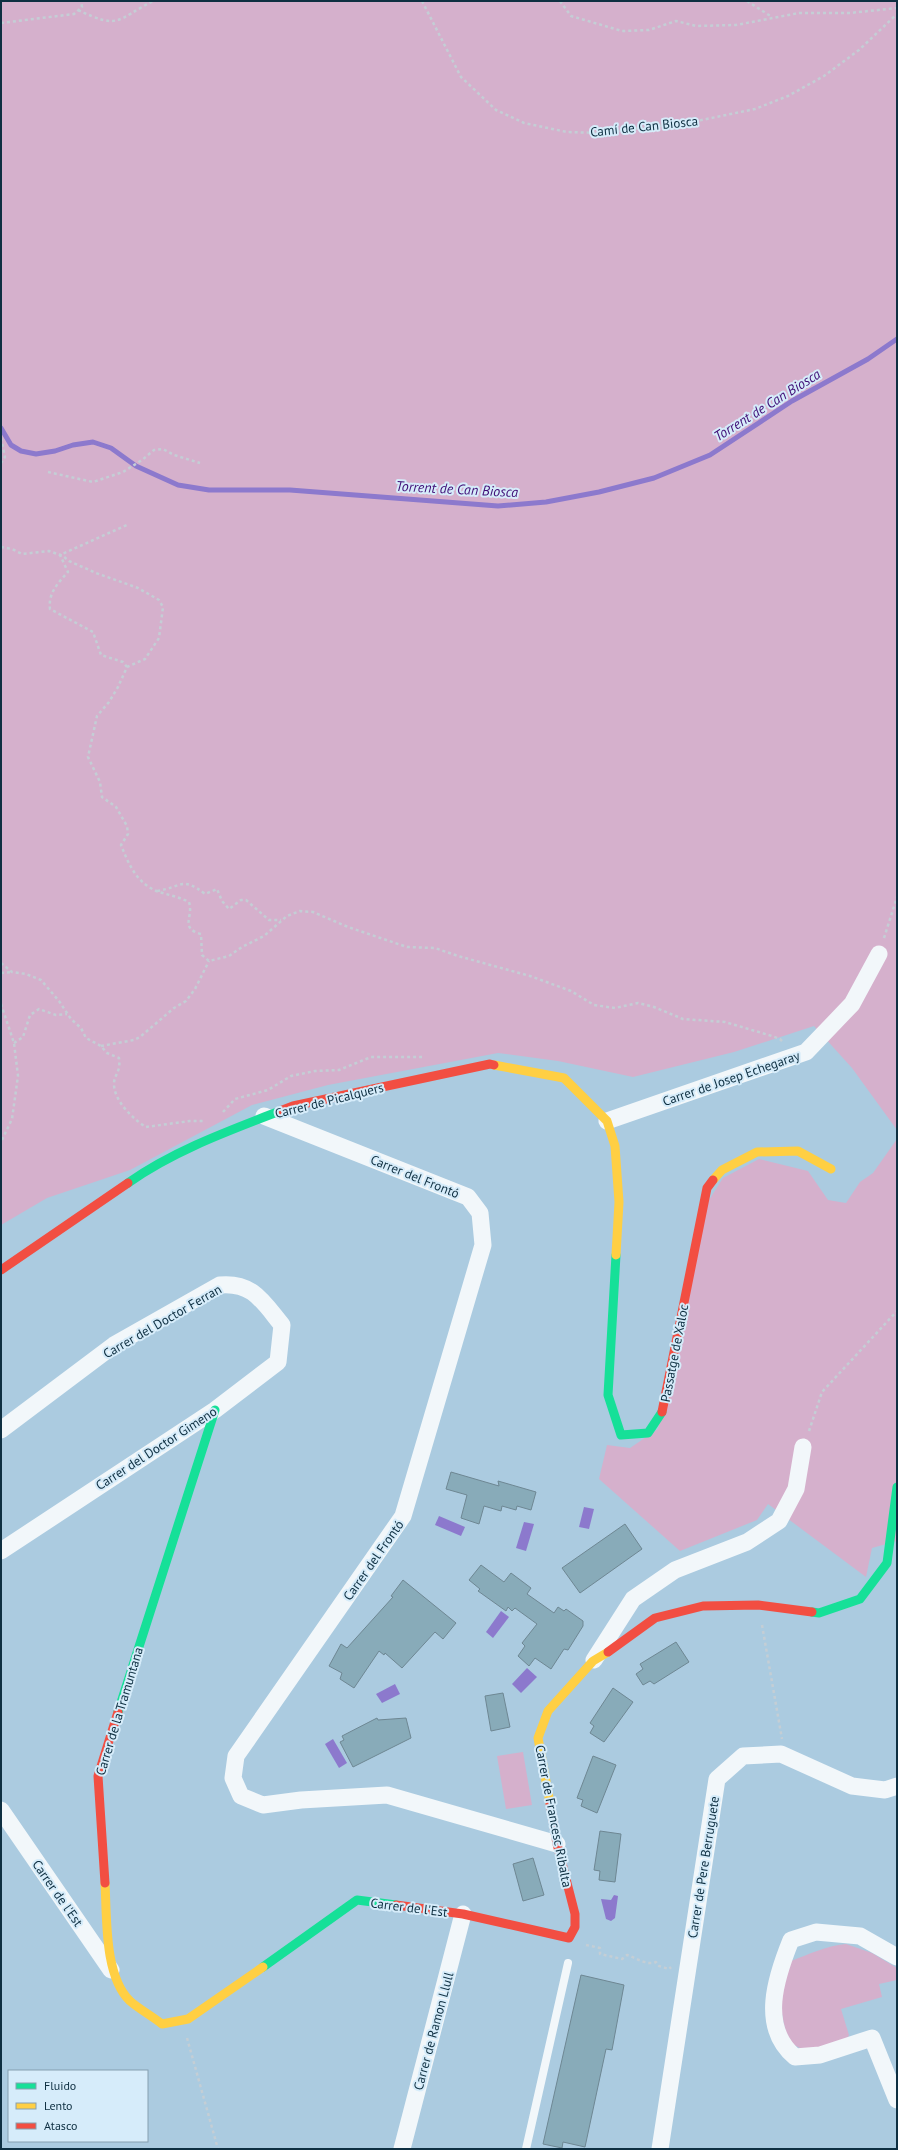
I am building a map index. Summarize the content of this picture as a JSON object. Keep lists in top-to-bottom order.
{
  "streets": {
    "street": [
      "Carrer de Josep Echegaray",
      "Carrer de Picalquers",
      "Carrer del Frontó",
      "Carrer del Doctor Ferran",
      "Passatge de Xaloc",
      "Carrer del Doctor Gimeno",
      "Carrer de la Tramuntana",
      "Carrer de Francesc Ribalta",
      "Carrer de Pere Berruguete",
      "Carrer de l'Est",
      "Carrer de Ramon Llull"
    ],
    "path": ["Camí de Can Biosca"]
  },
  "crossings": [
    ["Carrer de Josep Echegaray", "Carrer de Picalquers"],
    ["Carrer de Josep Echegaray", "Passatge de Xaloc"],
    ["Carrer de Picalquers", "Carrer del Frontó"],
    ["Carrer de Picalquers", "Passatge de Xaloc"],
    ["Carrer del Frontó", "Carrer de Francesc Ribalta"],
    ["Carrer del Doctor Ferran", "Carrer del Doctor Gimeno"],
    ["Carrer del Doctor Gimeno", "Carrer de la Tramuntana"],
    ["Carrer de la Tramuntana", "Carrer de l'Est"],
    ["Carrer de Francesc Ribalta", "Carrer de l'Est"],
    ["Carrer de l'Est", "Carrer de Ramon Llull"]
  ],
  "water": ["Torrent de Can Biosca"],
  "legend": ["Fluido", "Lento", "Atasco"]
}
